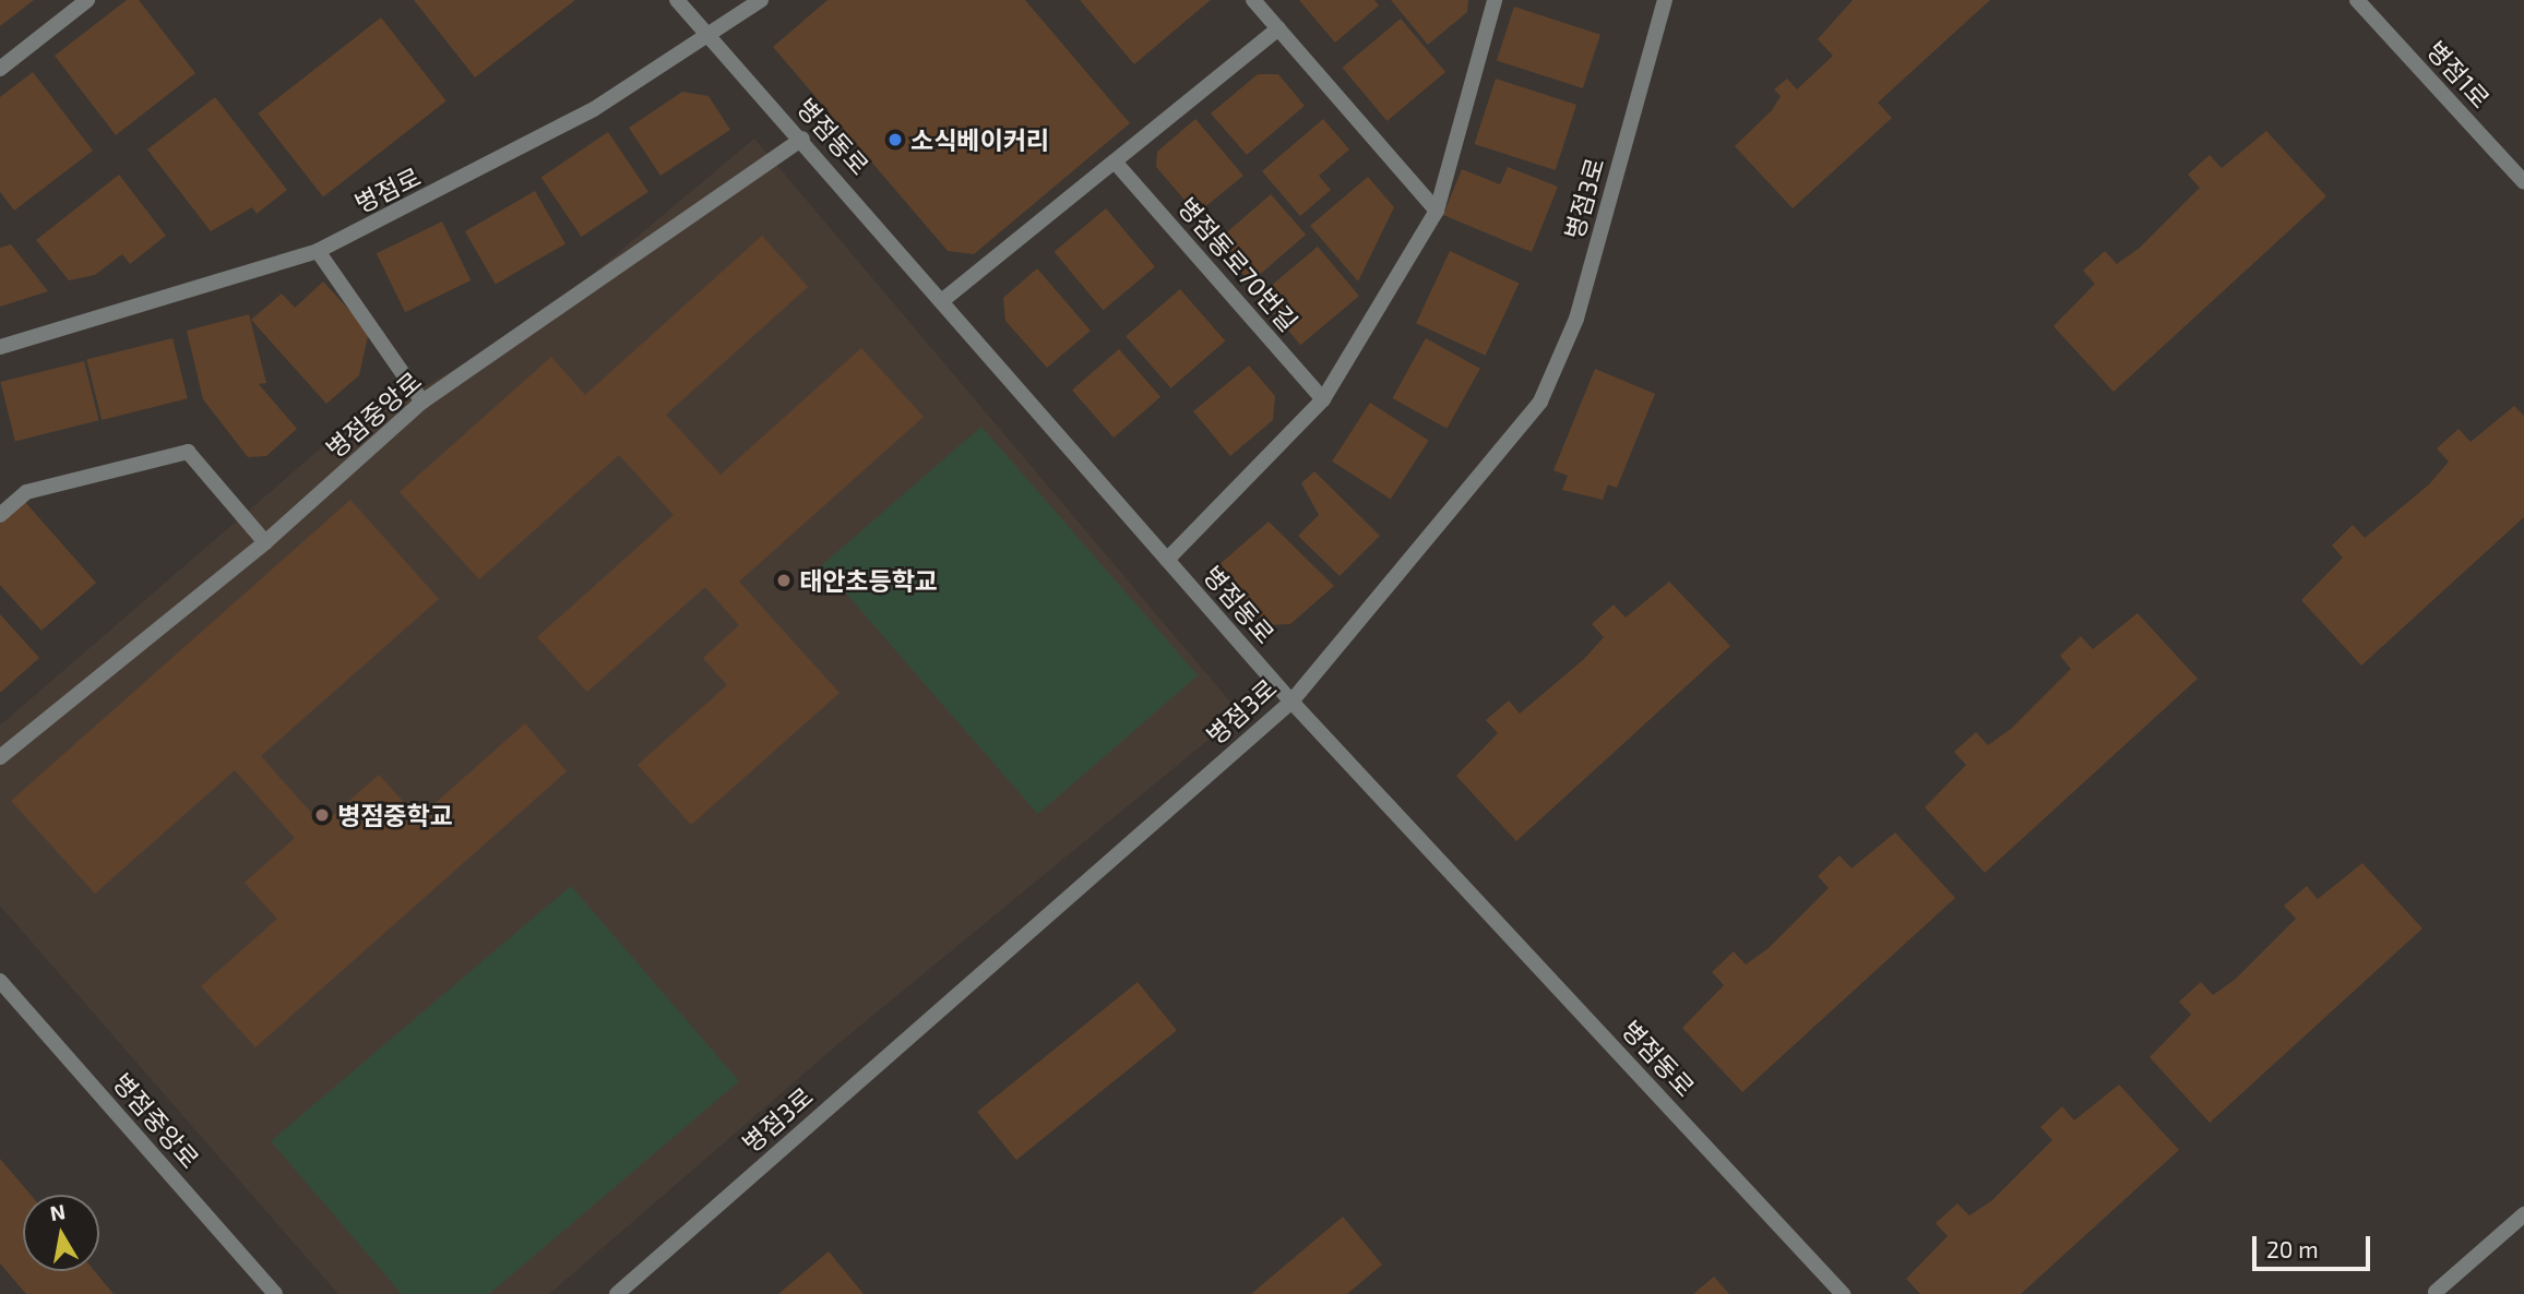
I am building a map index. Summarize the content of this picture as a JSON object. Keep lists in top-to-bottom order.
{
  "streets": {
    "street": [
      "병점1로",
      "병점동로",
      "병점로",
      "병점3로",
      "병점동로70번길",
      "병점중앙로"
    ]
  },
  "crossings": [
    ["병점동로", "병점로"],
    ["병점동로", "병점3로"],
    ["병점동로", "병점중앙로"]
  ],
  "places": ["소식베이커리", "태안초등학교", "병점중학교"],
  "scale_bar": "20 m",
  "north": "top"
}
